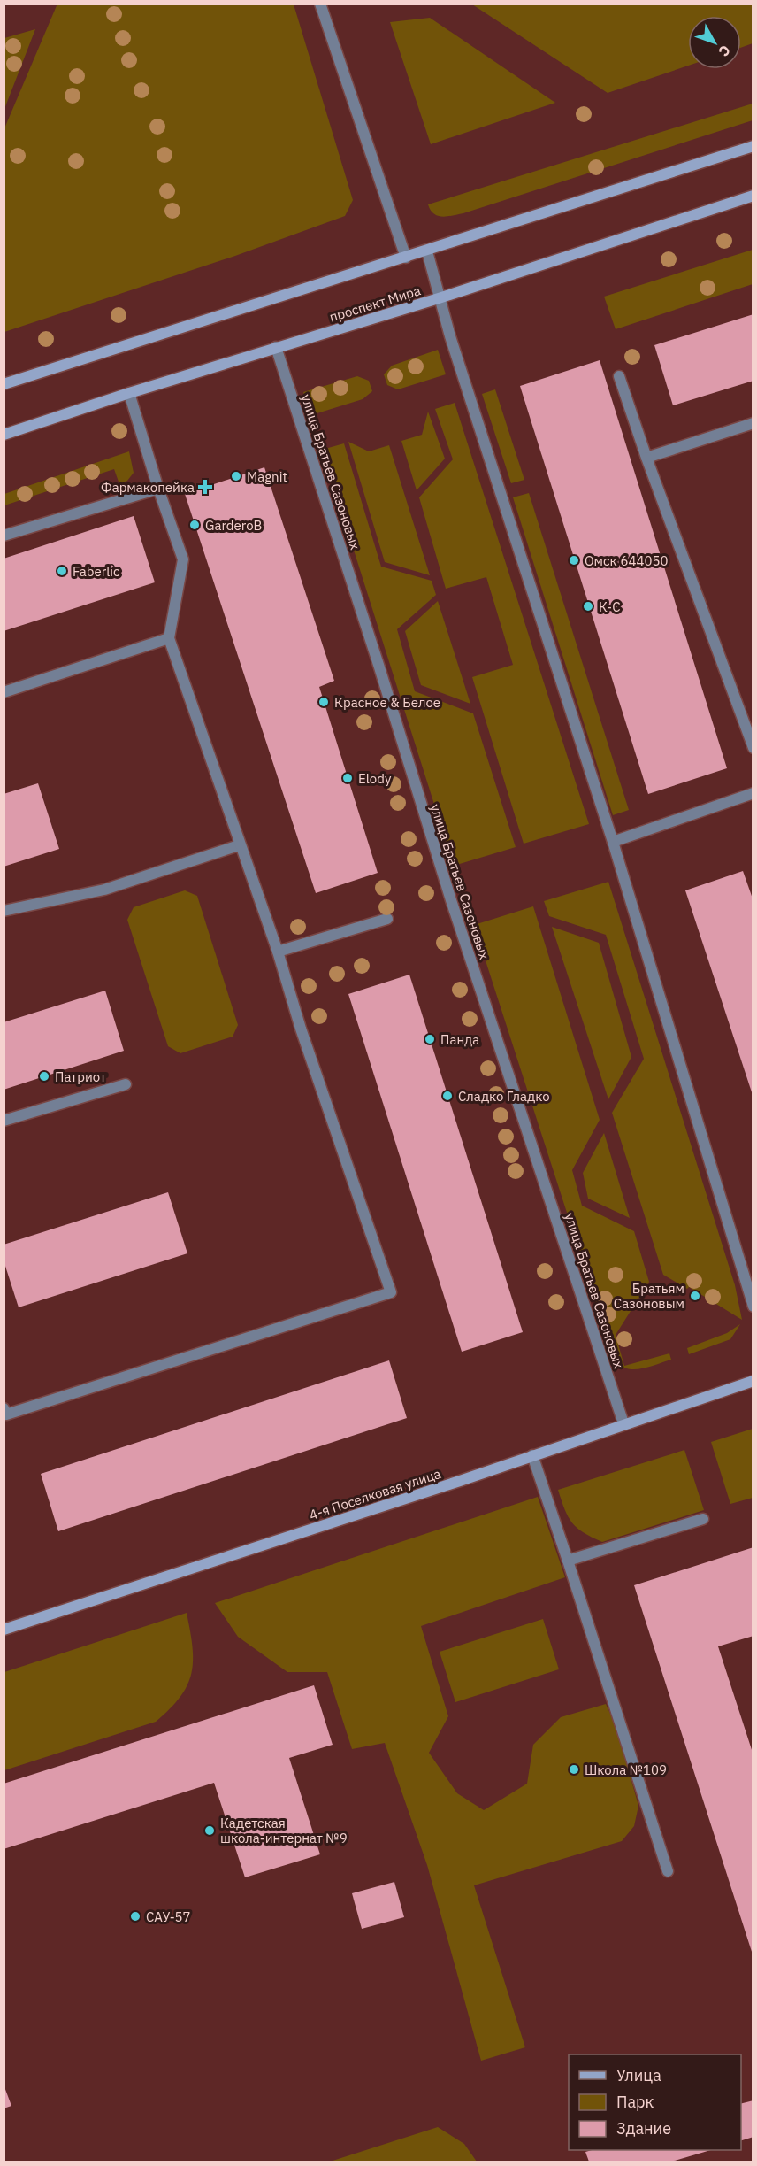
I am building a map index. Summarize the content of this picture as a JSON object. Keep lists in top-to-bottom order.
{
  "streets": {
    "main road": ["проспект Мира", "4-я Поселковая улица"],
    "street": ["улица Братьев Сазоновых"]
  },
  "crossings": [
    ["проспект Мира", "улица Братьев Сазоновых"],
    ["улица Братьев Сазоновых", "4-я Поселковая улица"]
  ],
  "places": {
    "other": [
      "Magnit",
      "GarderoB",
      "Омск 644050",
      "Faberlic",
      "К-С",
      "Красное & Белое",
      "Elody",
      "Панда",
      "Патриот",
      "Сладко Гладко",
      "Братьям Сазоновым",
      "Школа №109",
      "Кадетская школа-интернат №9",
      "САУ-57"
    ],
    "health": ["Фармакопейка"]
  },
  "legend": ["Улица", "Парк", "Здание"],
  "north": "bottom right"
}
